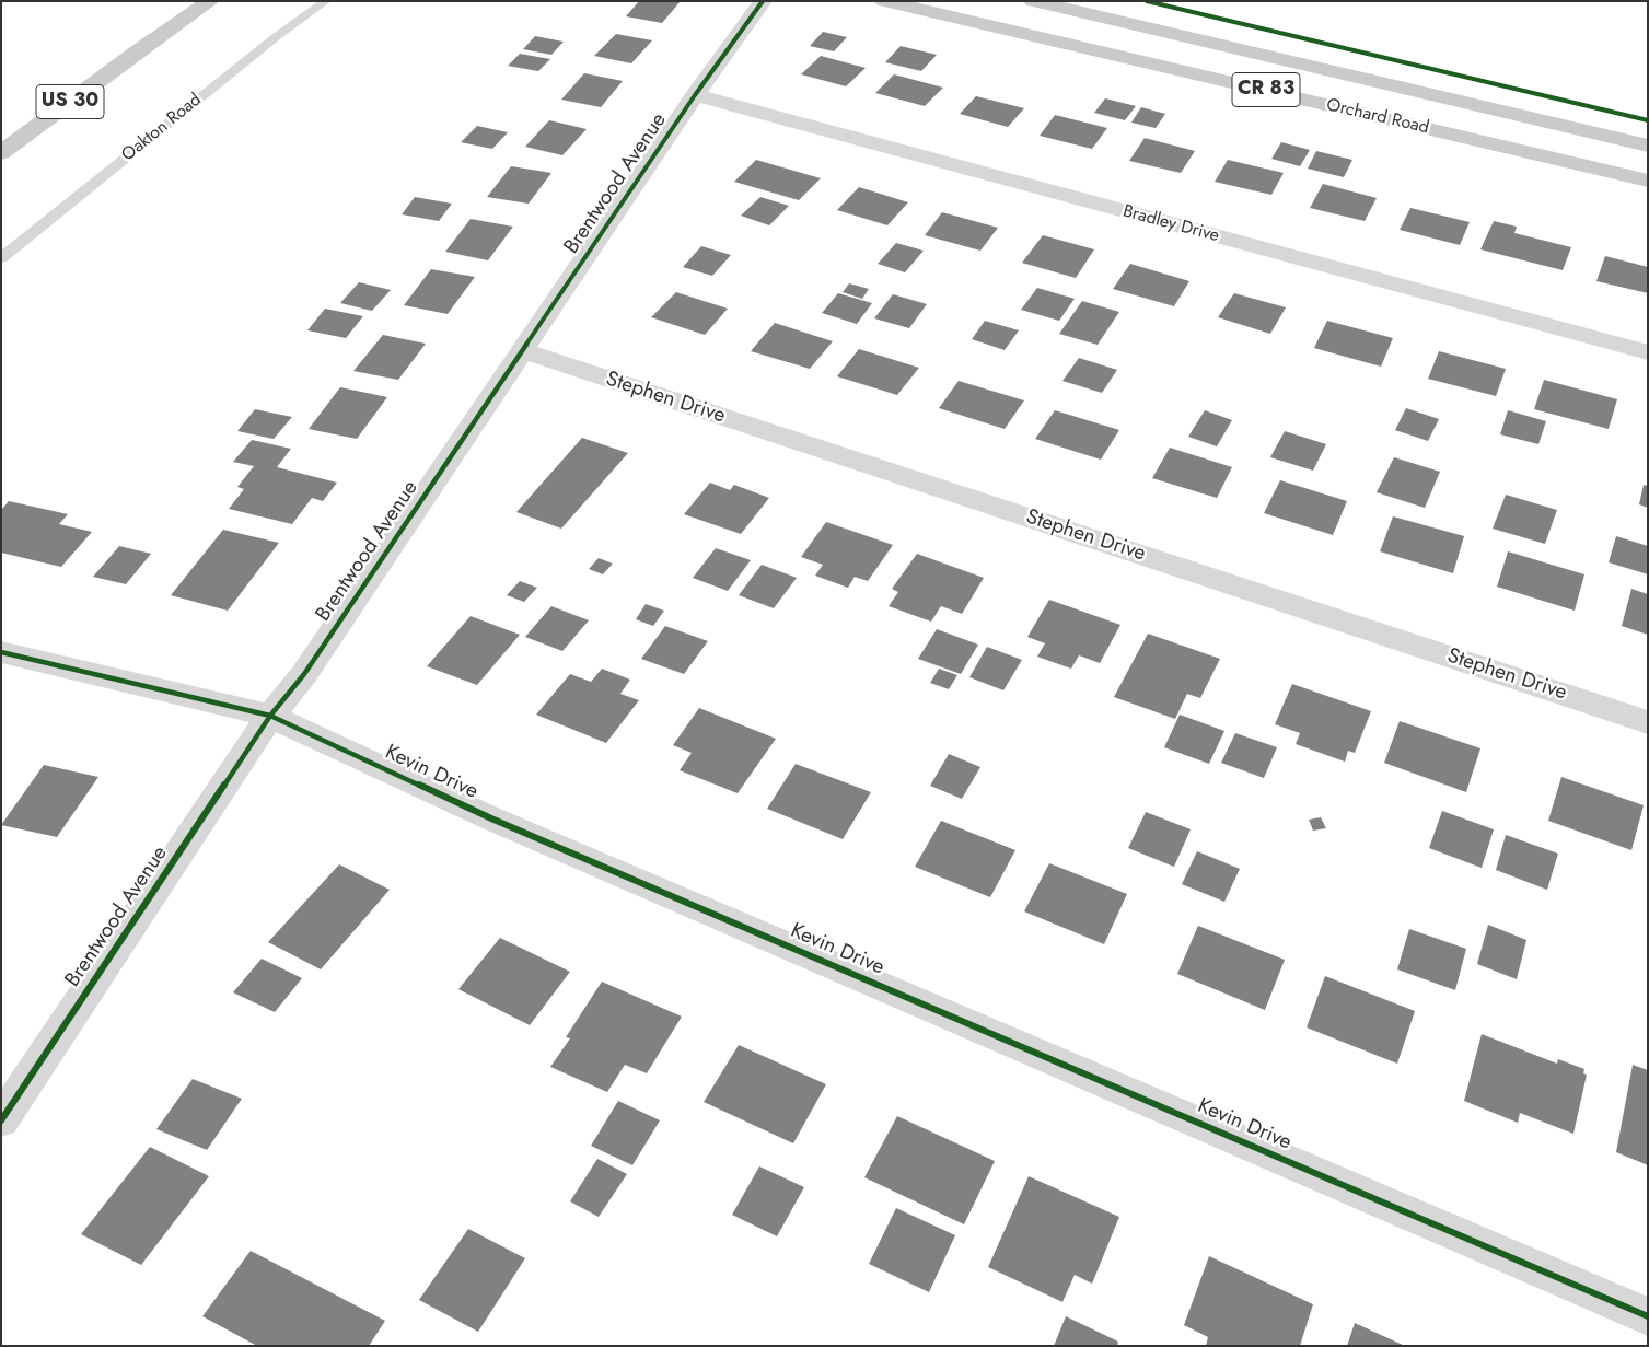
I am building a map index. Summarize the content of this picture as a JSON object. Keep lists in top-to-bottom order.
{
  "streets": {
    "main road": ["CR 83", "US 30", "Orchard Road"],
    "street": [
      "Brentwood Avenue",
      "Bradley Drive",
      "Stephen Drive",
      "Kevin Drive"
    ],
    "lane": ["Oakton Road"]
  },
  "crossings": [
    ["Brentwood Avenue", "Bradley Drive"],
    ["Brentwood Avenue", "Stephen Drive"],
    ["Brentwood Avenue", "Kevin Drive"]
  ]
}
